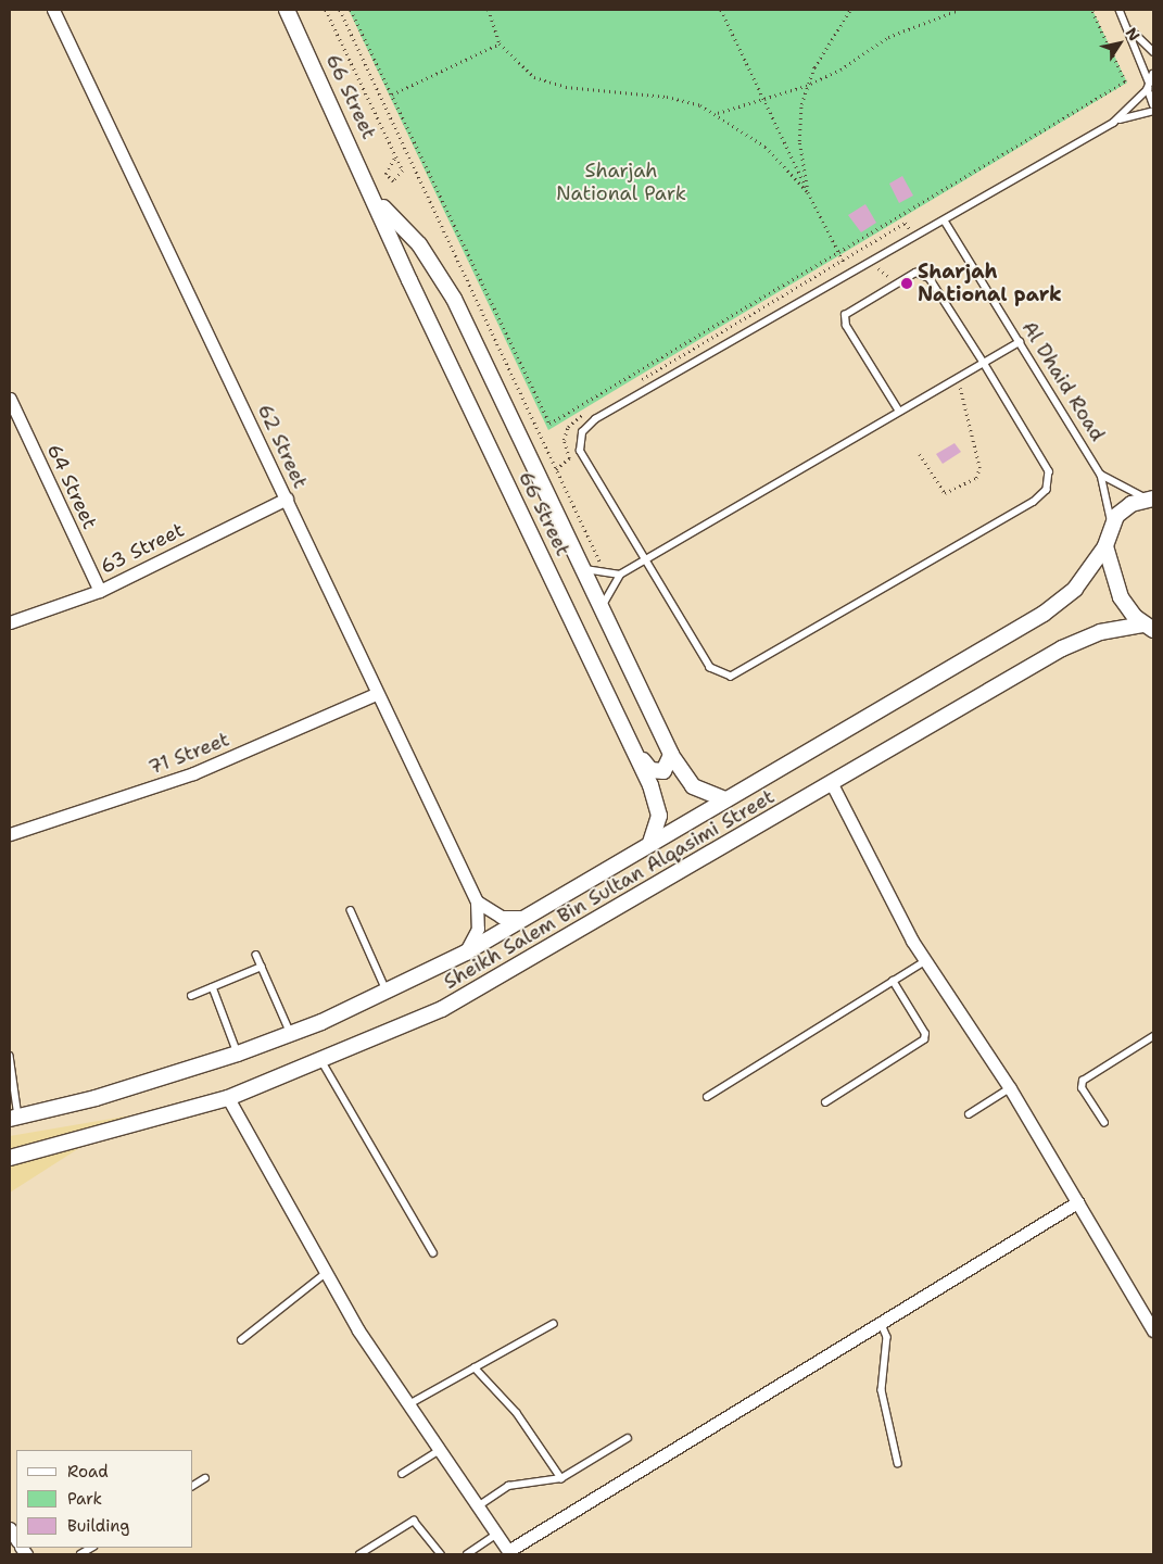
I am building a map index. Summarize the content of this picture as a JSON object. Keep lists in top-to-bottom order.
{
  "streets": {
    "street": [
      "66 Street",
      "62 Street",
      "64 Street",
      "63 Street",
      "71 Street",
      "Sheikh Salem Bin Sultan Alqasimi Street"
    ],
    "lane": ["Al Dhaid Road"]
  },
  "crossings": [
    ["66 Street", "Sheikh Salem Bin Sultan Alqasimi Street"],
    ["62 Street", "63 Street"],
    ["62 Street", "71 Street"],
    ["62 Street", "Sheikh Salem Bin Sultan Alqasimi Street"],
    ["64 Street", "63 Street"]
  ],
  "parks": ["Sharjah National Park"],
  "places": ["Sharjah National park"],
  "legend": ["Road", "Park", "Building"],
  "north": "top right"
}
